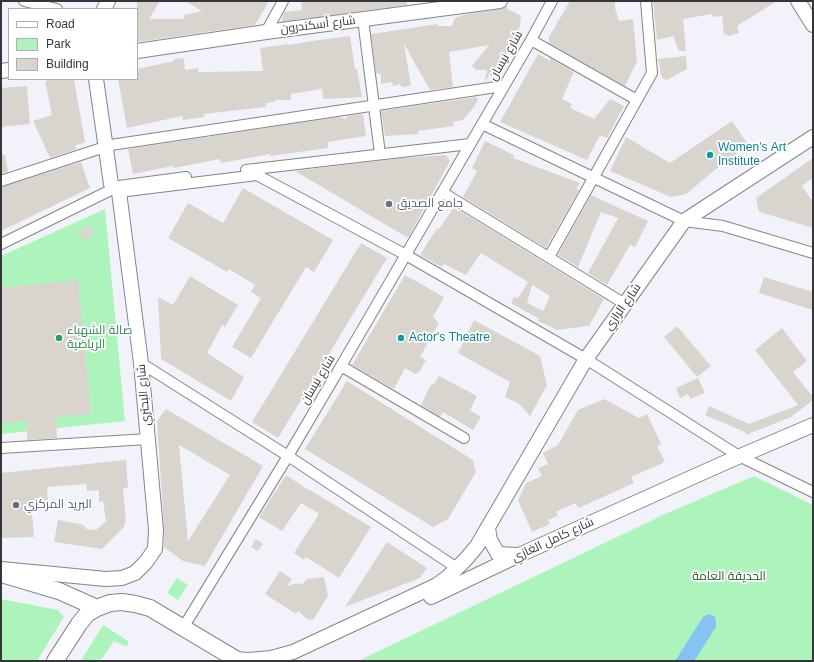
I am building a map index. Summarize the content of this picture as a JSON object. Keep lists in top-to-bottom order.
{
  "streets": {
    "main road": [
      "شارع أسكندرون",
      "شارع الرازي",
      "شارع البحتري",
      "شارع كامل الغازي"
    ],
    "street": ["شارع نيسان"]
  },
  "parks": ["الحديقة العامة"],
  "places": [
    "Women's Art Institute",
    "جامع الصديق",
    "صالة الشهباء الرياضية",
    "Actor's Theatre",
    "البريد المركزي"
  ],
  "legend": ["Road", "Park", "Building"]
}
